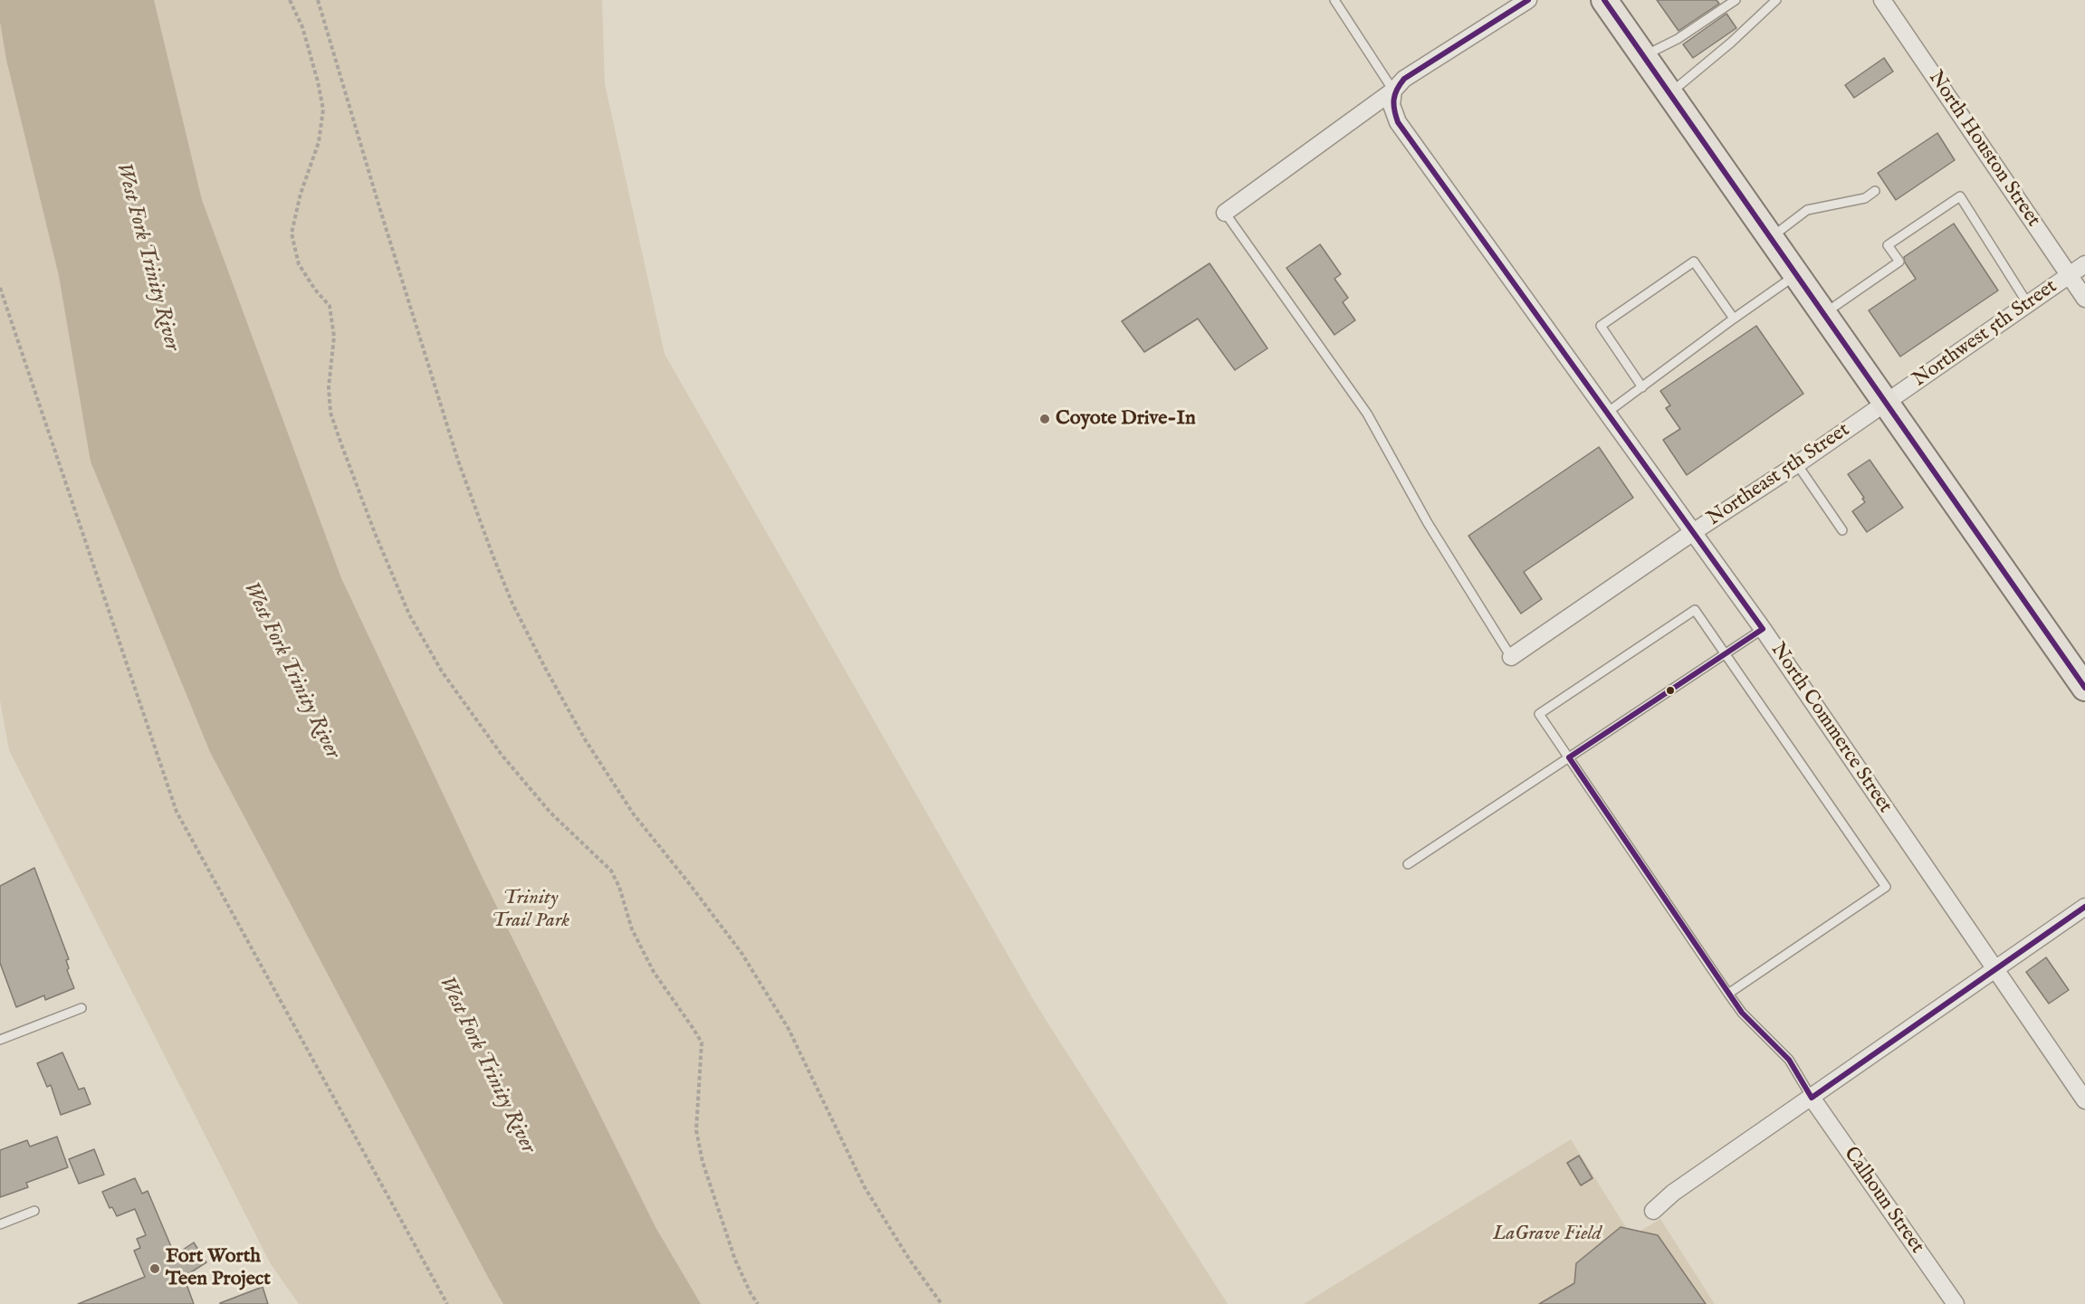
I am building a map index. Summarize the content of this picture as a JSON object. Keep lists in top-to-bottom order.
{
  "streets": {
    "street": [
      "North Houston Street",
      "Northwest 5th Street",
      "Northeast 5th Street",
      "North Commerce Street",
      "Calhoun Street"
    ]
  },
  "crossings": [
    ["North Houston Street", "Northwest 5th Street"],
    ["Northwest 5th Street", "Northeast 5th Street"],
    ["Northeast 5th Street", "North Commerce Street"]
  ],
  "water": ["West Fork Trinity River"],
  "parks": ["Trinity Trail Park", "LaGrave Field"],
  "places": ["Coyote Drive-In", "Fort Worth Teen Project"]
}
